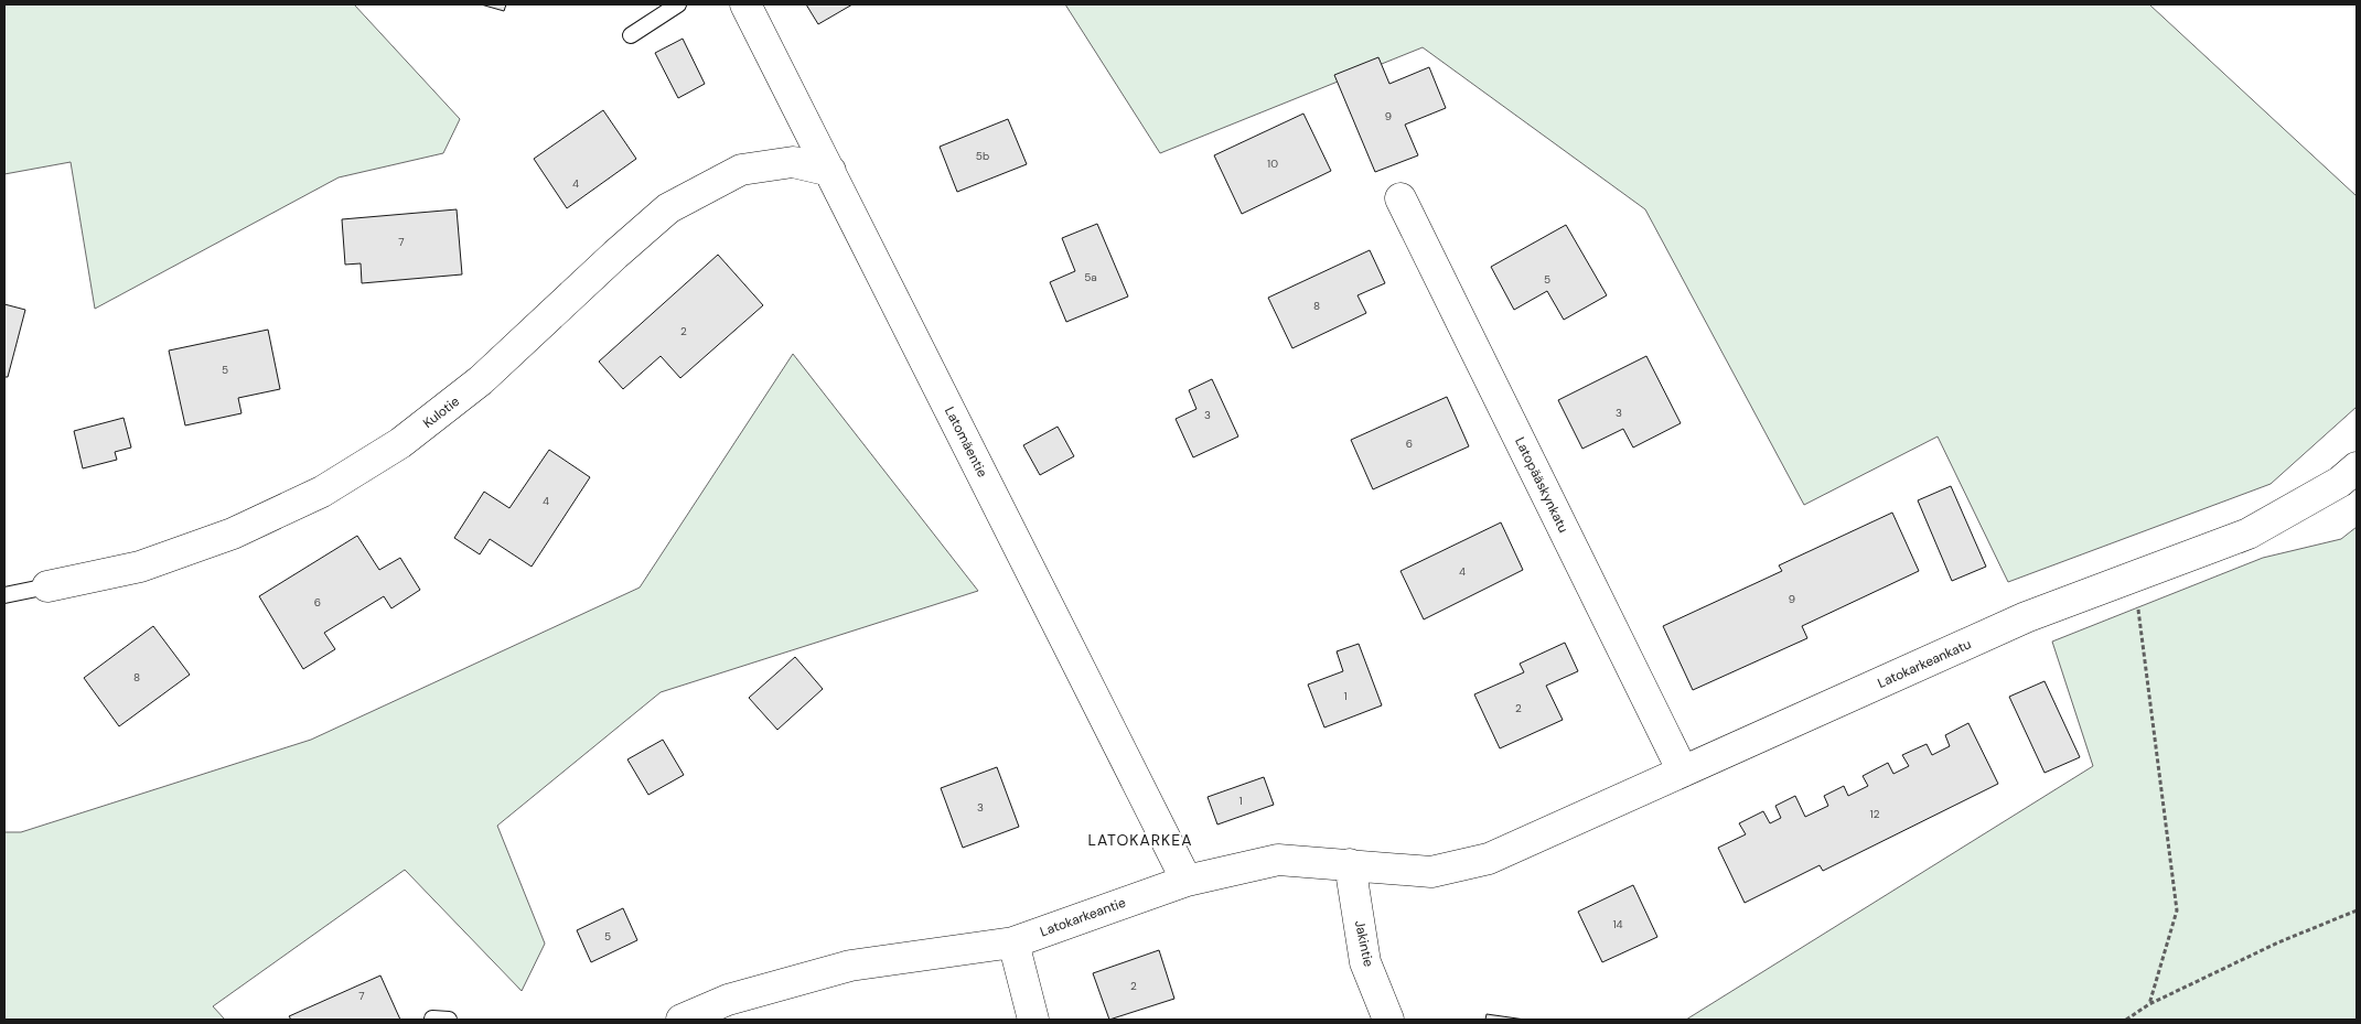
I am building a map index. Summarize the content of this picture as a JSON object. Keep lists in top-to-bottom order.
{
  "streets": {
    "street": [
      "Kulotie",
      "Latomäentie",
      "Latopääskynkatu",
      "Latokarkeankatu",
      "Latokarkeantie",
      "Jakintie"
    ]
  },
  "crossings": [
    ["Kulotie", "Latomäentie"],
    ["Latomäentie", "Latokarkeantie"],
    ["Latopääskynkatu", "Latokarkeankatu"],
    ["Latokarkeankatu", "Latokarkeantie"],
    ["Latokarkeantie", "Jakintie"]
  ],
  "districts": ["LATOKARKEA"],
  "house_numbers": [
    "9",
    "5b",
    "10",
    "4",
    "7",
    "5a",
    "5",
    "8",
    "2",
    "5",
    "3",
    "3",
    "6",
    "4",
    "4",
    "9",
    "6",
    "8",
    "1",
    "2",
    "1",
    "3",
    "12",
    "14",
    "5",
    "2",
    "7"
  ]
}
